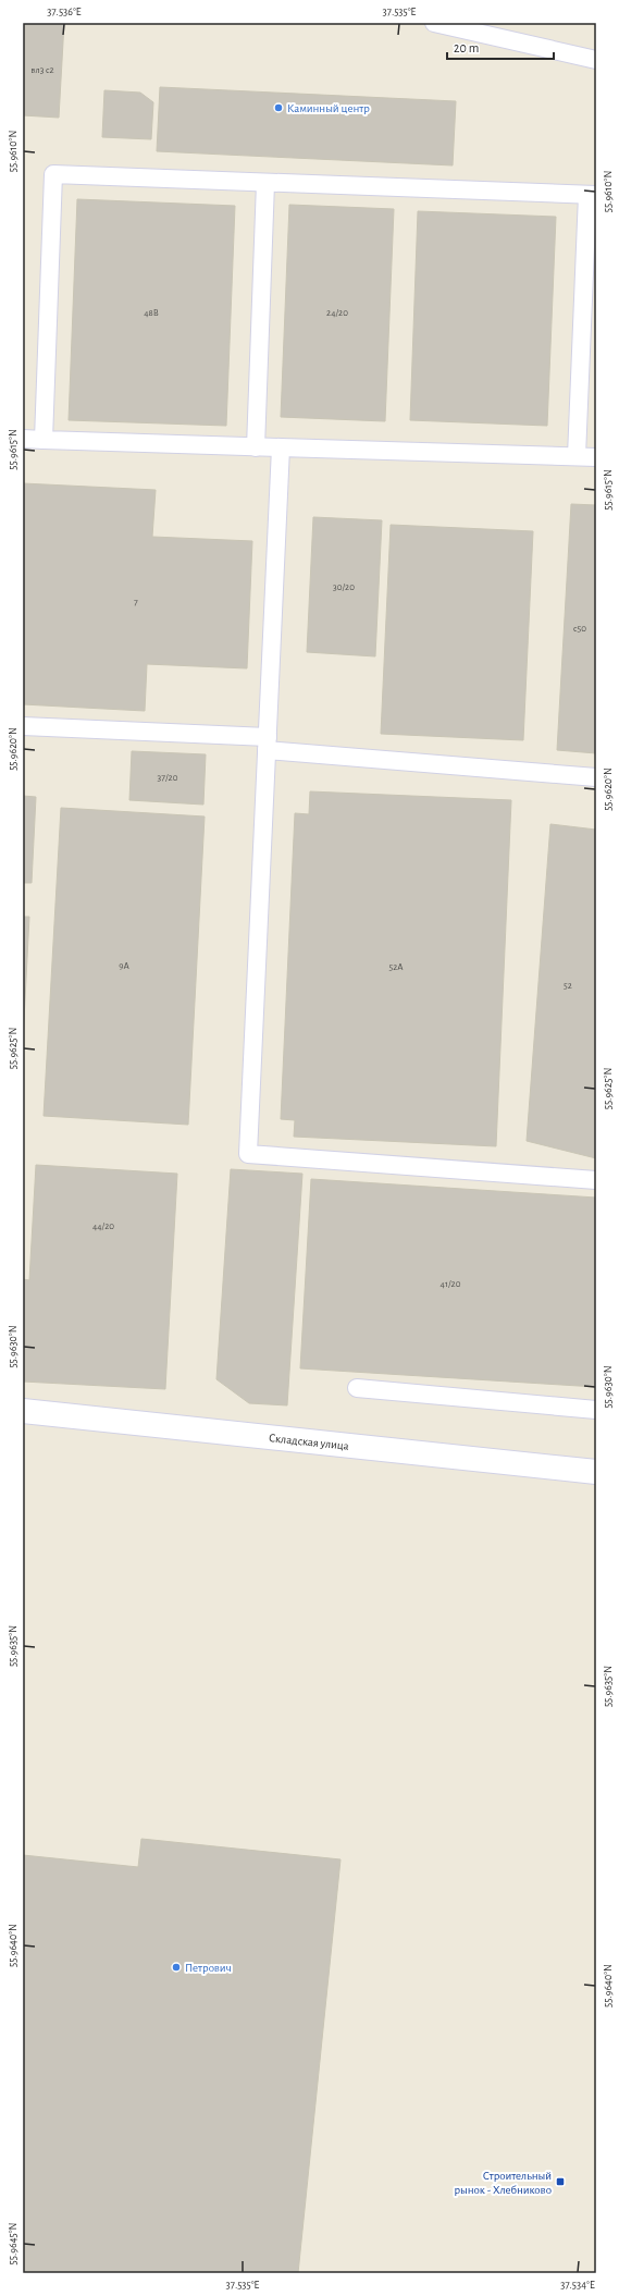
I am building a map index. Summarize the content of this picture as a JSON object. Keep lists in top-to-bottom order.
{
  "streets": {
    "street": ["Складская улица"]
  },
  "places": {
    "other": ["Каминный центр", "Петрович"],
    "transit": ["Строительный рынок - Хлебниково"]
  },
  "house_numbers": [
    "вл3 с2",
    "48В",
    "24/20",
    "30/20",
    "7",
    "с50",
    "37/20",
    "9А",
    "52А",
    "52",
    "44/20",
    "41/20"
  ],
  "scale_bar": "20 m",
  "coordinates": [
    "37.536°E",
    "37.535°E",
    "55.9610°N",
    "55.9615°N",
    "55.9620°N",
    "55.9625°N",
    "55.9630°N",
    "55.9635°N",
    "55.9640°N",
    "55.9645°N",
    "37.534°E"
  ]
}
